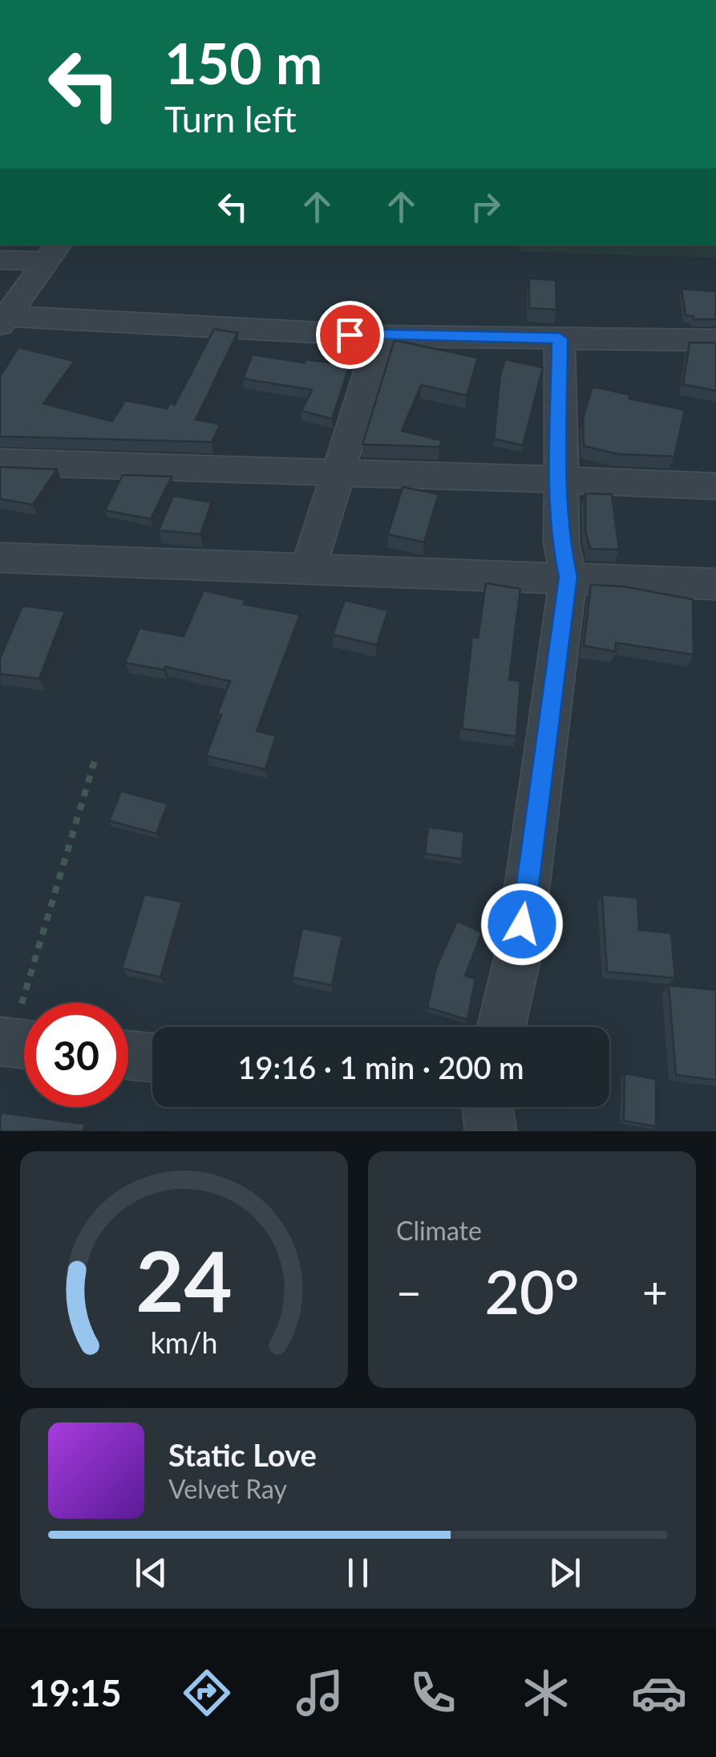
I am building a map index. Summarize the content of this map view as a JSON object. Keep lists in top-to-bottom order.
{
  "page": {
    "turn": ["150 m", "Turn left"],
    "limit": "30",
    "trip": "19:16 · 1 min · 200 m",
    "tile": "Climate",
    "heat": ["−", "20°", "+"],
    "song": ["Static Love", "Velvet Ray"],
    "tabs": "19:15",
    "gauge": ["24", "km/h"]
  }
}
